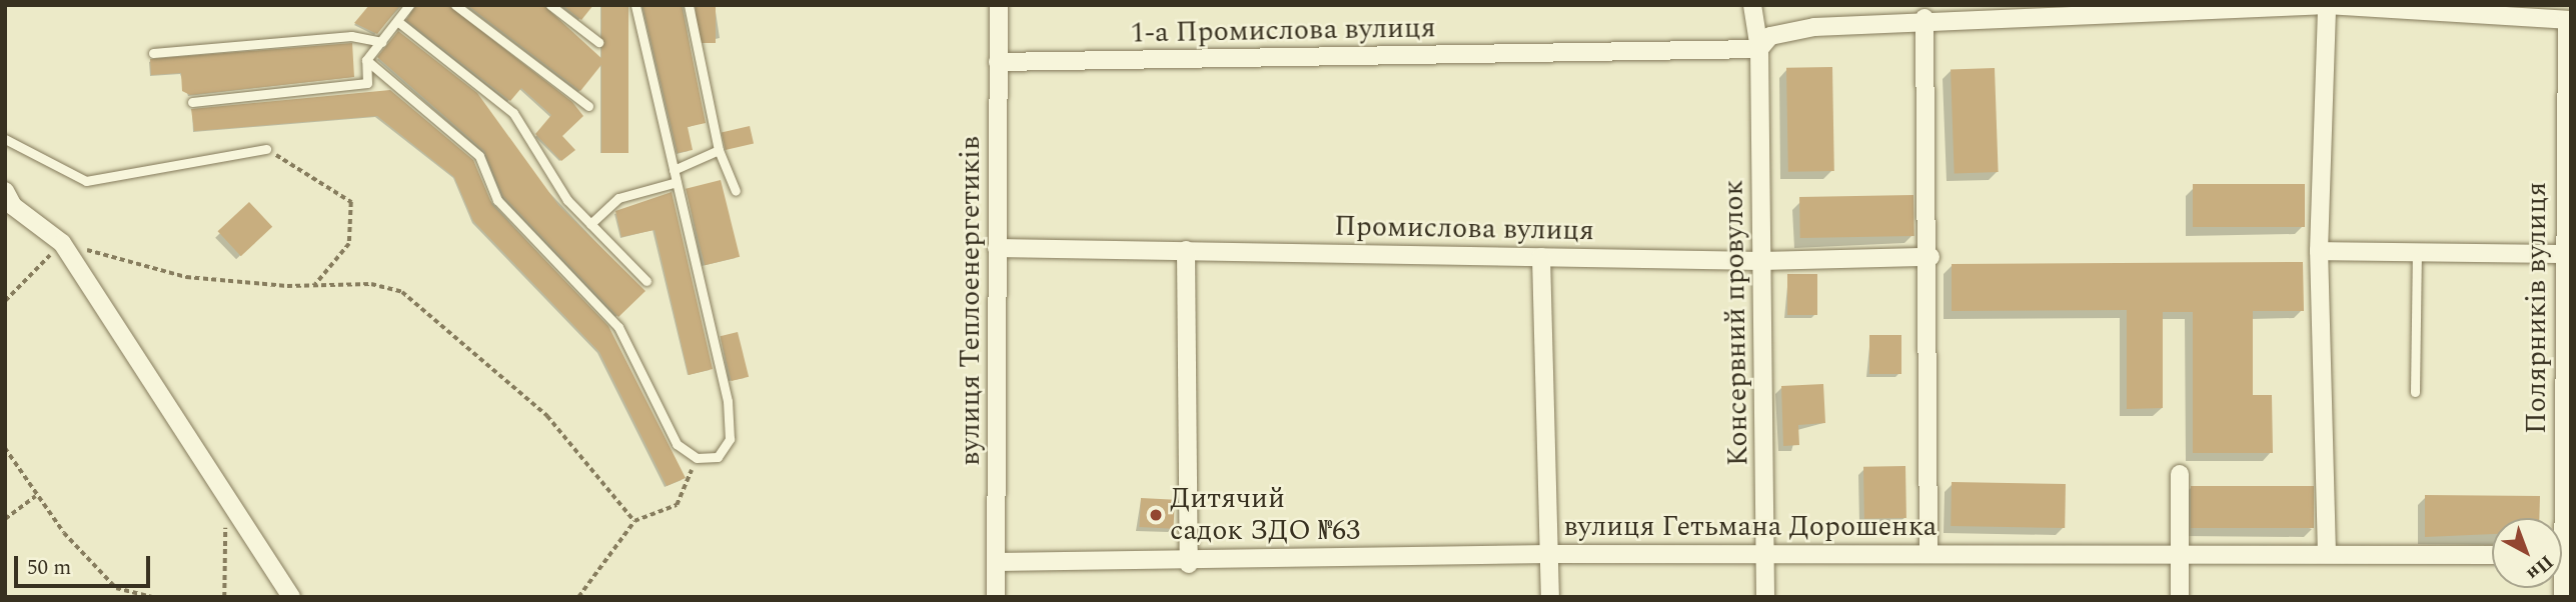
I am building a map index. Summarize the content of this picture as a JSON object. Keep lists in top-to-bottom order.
{
  "streets": {
    "street": [
      "1-а Промислова вулиця",
      "Промислова вулиця",
      "вулиця Теплоенергетиків",
      "Полярників вулиця",
      "Консервний провулок",
      "вулиця Гетьмана Дорошенка"
    ]
  },
  "crossings": [
    ["1-а Промислова вулиця", "вулиця Теплоенергетиків"],
    ["1-а Промислова вулиця", "Консервний провулок"],
    ["Промислова вулиця", "вулиця Теплоенергетиків"],
    ["Промислова вулиця", "Консервний провулок"],
    ["вулиця Теплоенергетиків", "вулиця Гетьмана Дорошенка"],
    ["Консервний провулок", "вулиця Гетьмана Дорошенка"]
  ],
  "places": ["Дитячий садок ЗДО №63"],
  "scale_bar": "50 m",
  "north": "bottom right"
}
